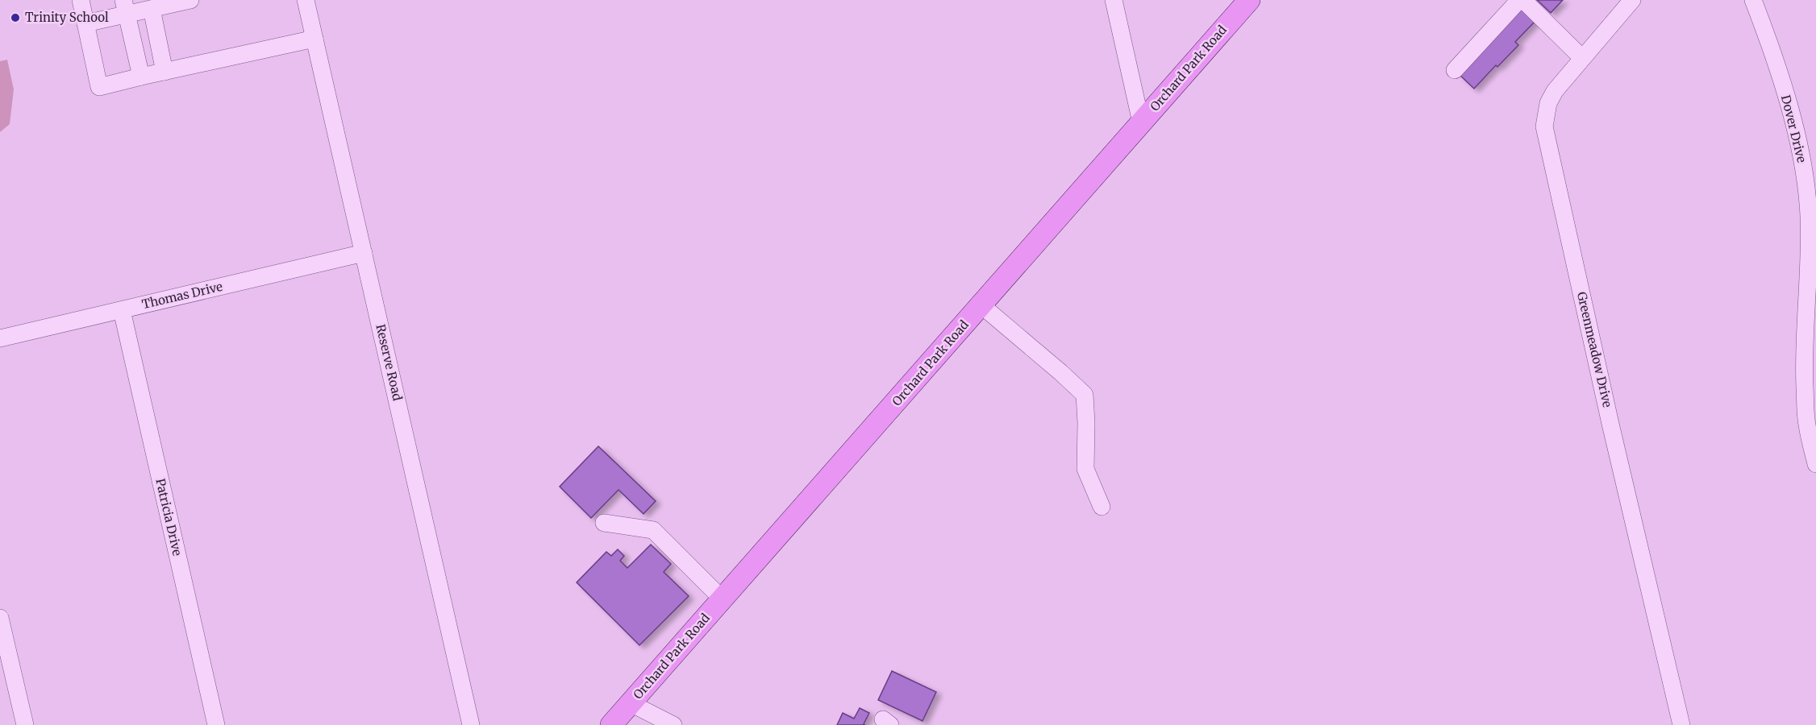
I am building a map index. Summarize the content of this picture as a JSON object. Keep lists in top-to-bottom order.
{
  "streets": {
    "main road": ["Orchard Park Road"],
    "street": [
      "Dover Drive",
      "Thomas Drive",
      "Greenmeadow Drive",
      "Reserve Road",
      "Patricia Drive"
    ]
  },
  "crossings": [
    ["Thomas Drive", "Reserve Road"],
    ["Thomas Drive", "Patricia Drive"]
  ],
  "places": ["Trinity School"]
}
